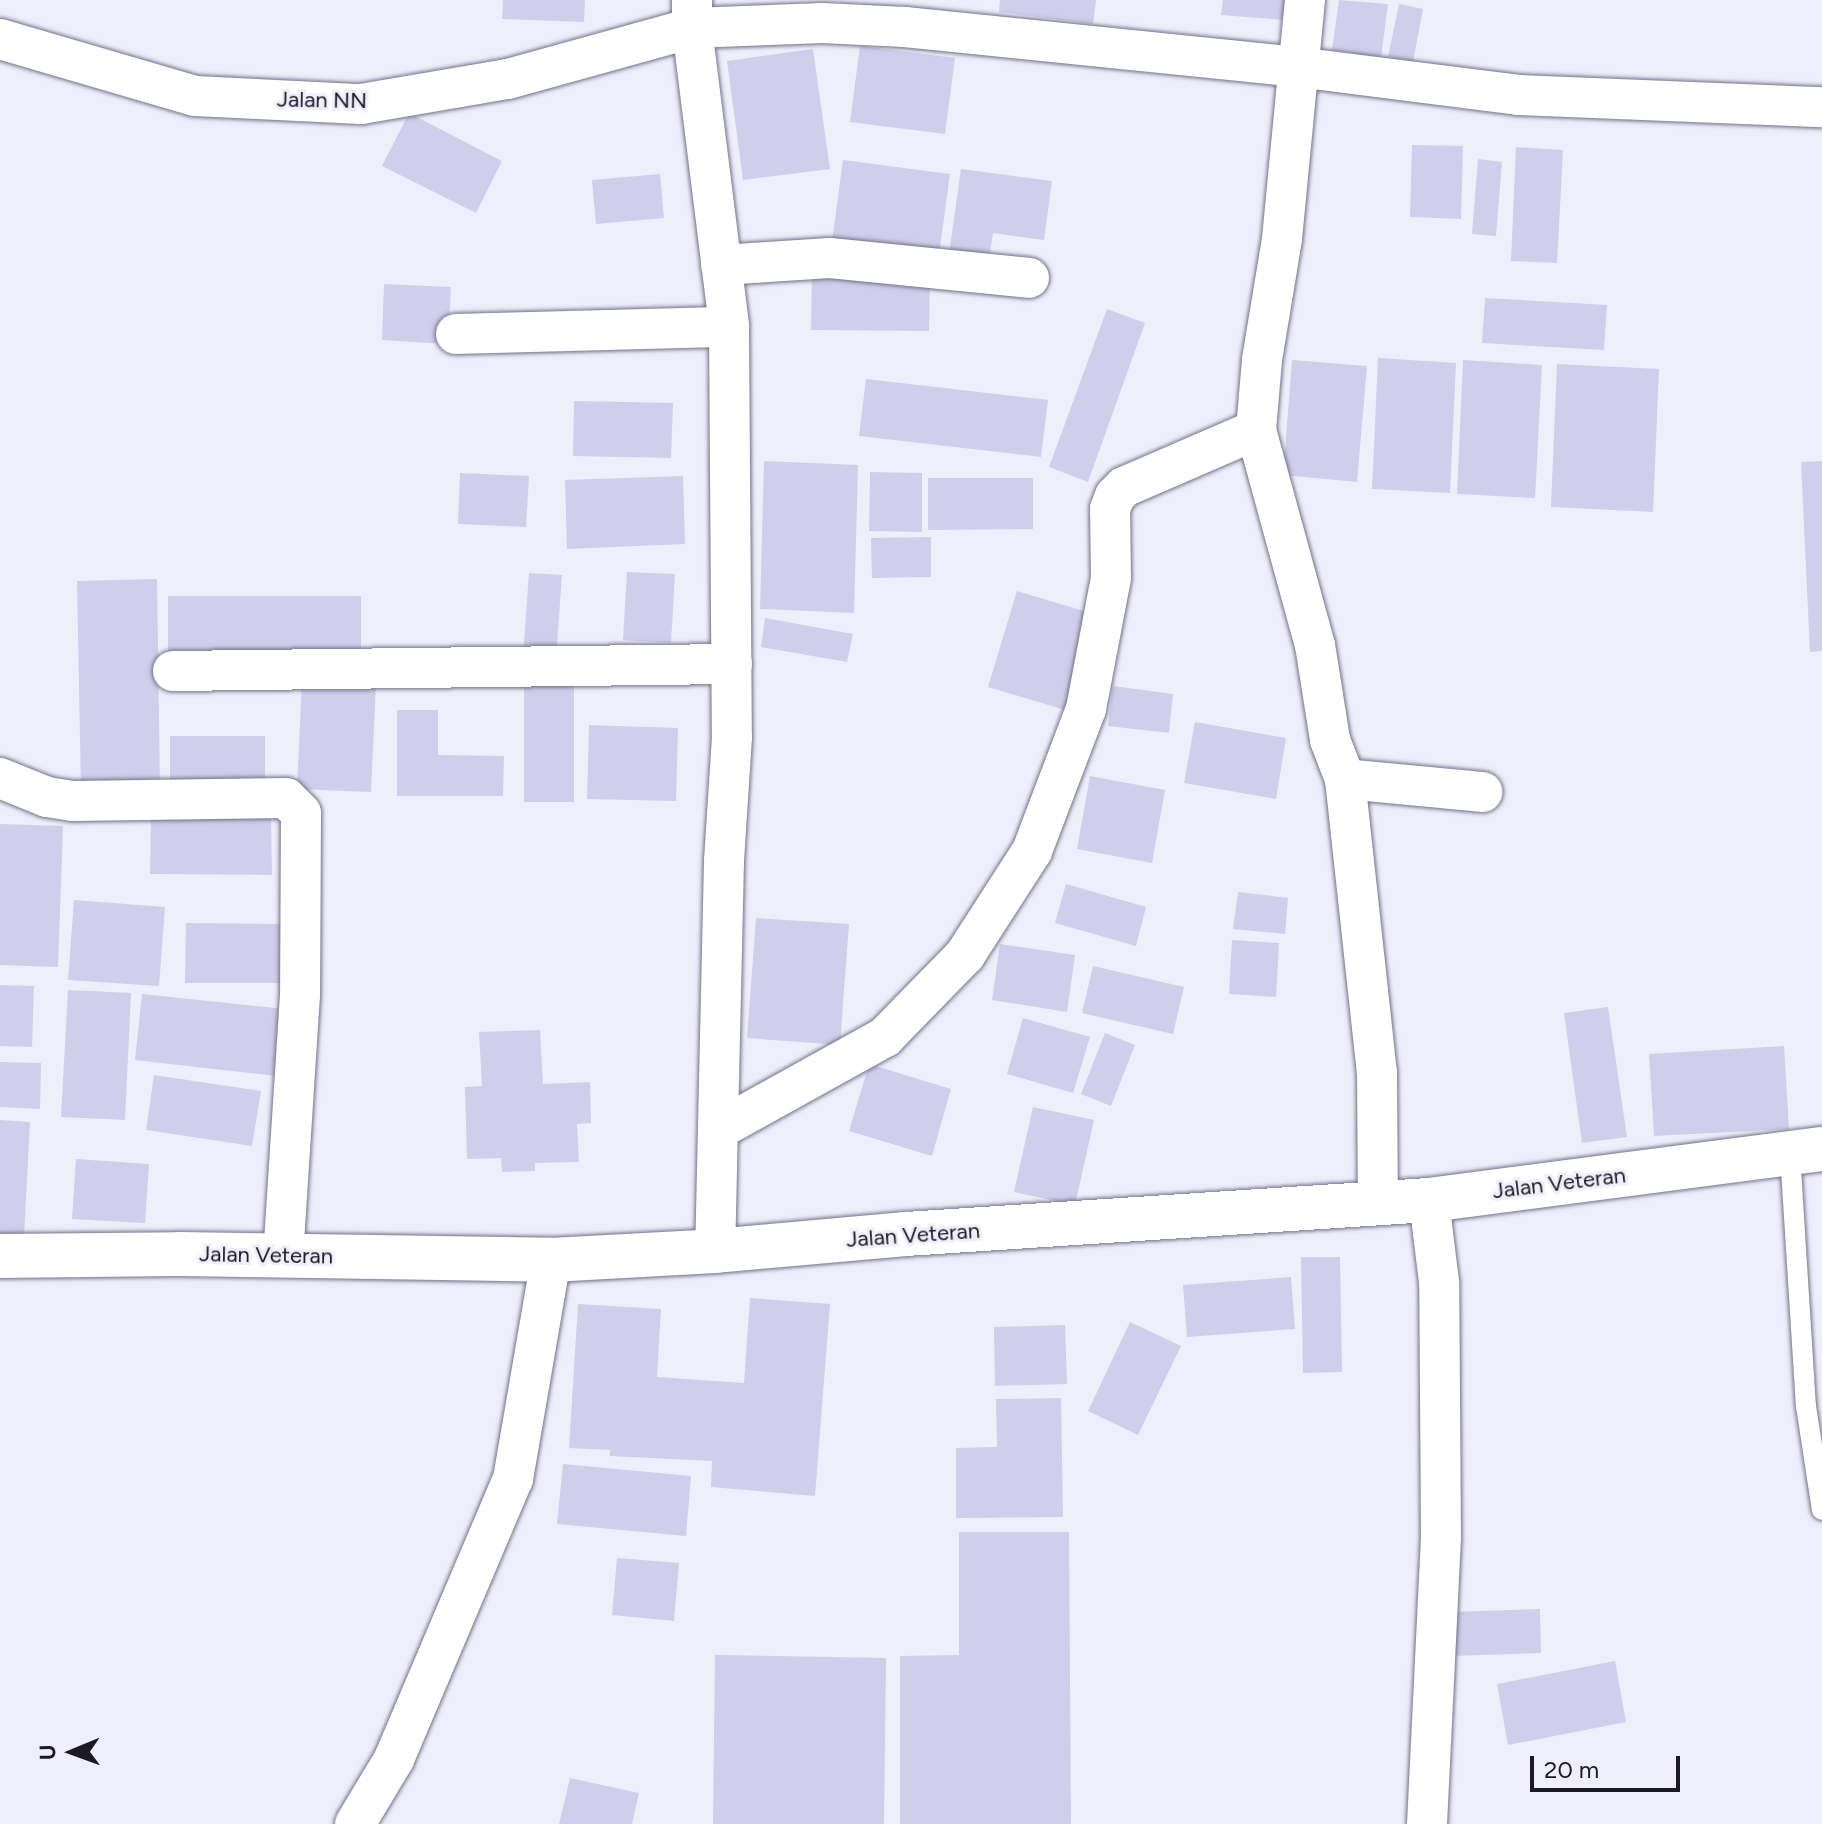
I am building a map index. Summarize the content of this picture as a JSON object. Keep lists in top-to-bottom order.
{
  "streets": {
    "main road": ["Jalan Veteran"],
    "street": ["Jalan NN"]
  },
  "scale_bar": "20 m",
  "north": "left"
}
